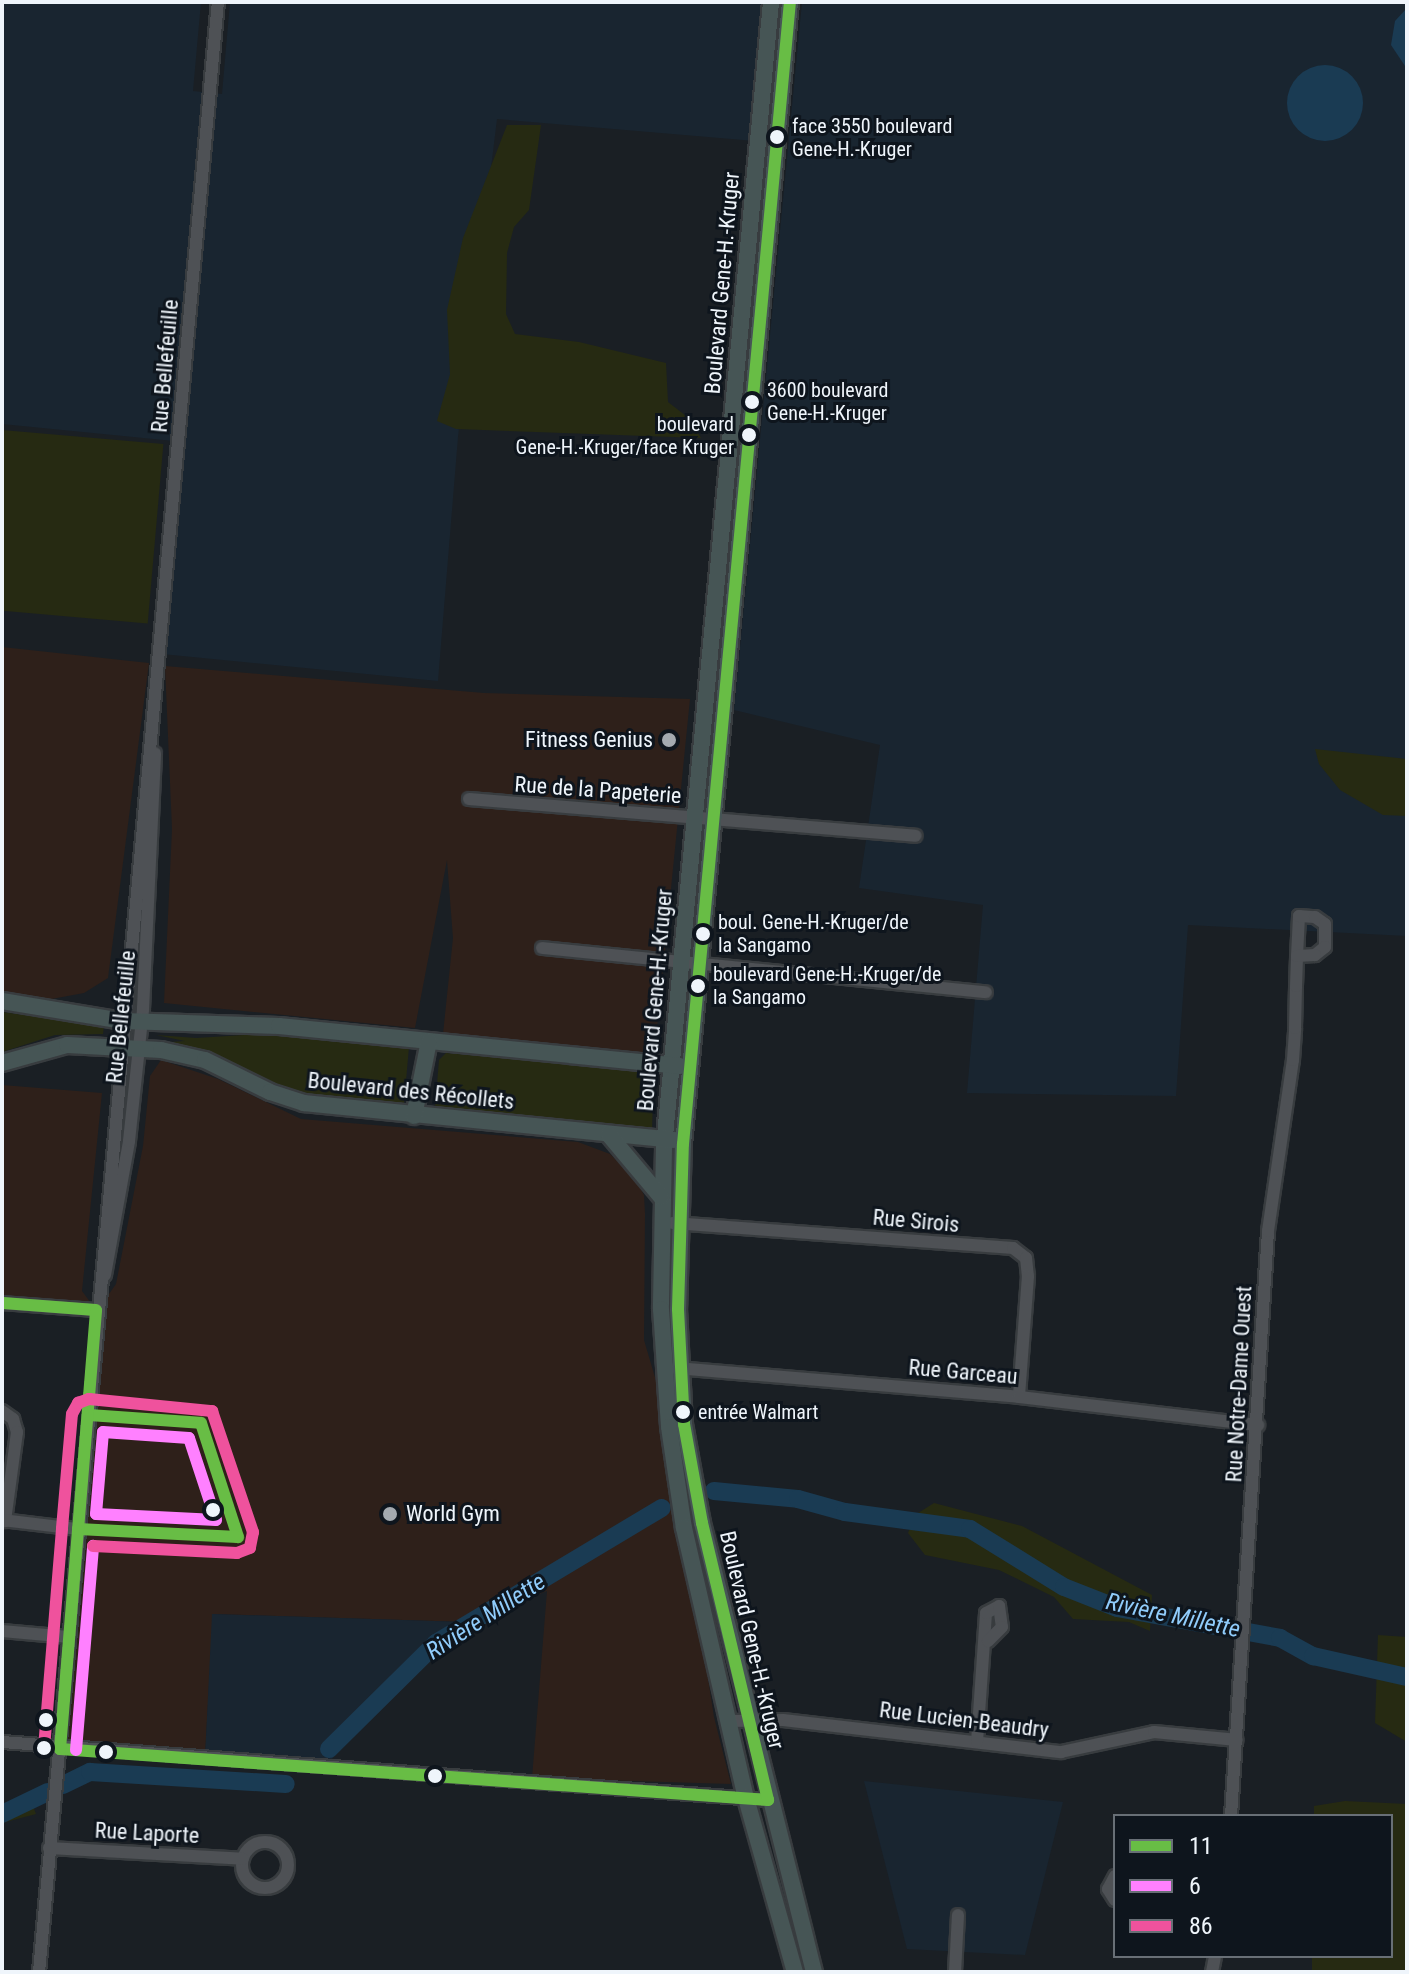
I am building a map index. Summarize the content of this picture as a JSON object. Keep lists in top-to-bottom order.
{
  "streets": {
    "main road": ["Boulevard Gene-H.-Kruger", "Boulevard des Récollets"],
    "street": [
      "Rue Bellefeuille",
      "Rue de la Papeterie",
      "Rue Sirois",
      "Rue Garceau",
      "Rue Notre-Dame Ouest",
      "Rue Lucien-Beaudry",
      "Rue Laporte"
    ]
  },
  "crossings": [
    ["Boulevard Gene-H.-Kruger", "Rue de la Papeterie"],
    ["Boulevard Gene-H.-Kruger", "Boulevard des Récollets"],
    ["Boulevard Gene-H.-Kruger", "Rue Sirois"],
    ["Boulevard Gene-H.-Kruger", "Rue Garceau"],
    ["Boulevard Gene-H.-Kruger", "Rue Lucien-Beaudry"],
    ["Rue Bellefeuille", "Boulevard des Récollets"],
    ["Rue Bellefeuille", "Rue Laporte"],
    ["Rue Sirois", "Rue Garceau"],
    ["Rue Garceau", "Rue Notre-Dame Ouest"],
    ["Rue Notre-Dame Ouest", "Rue Lucien-Beaudry"]
  ],
  "water": ["Rivière Millette"],
  "places": [
    "face 3550 boulevard Gene-H.-Kruger",
    "3600 boulevard Gene-H.-Kruger",
    "boulevard Gene-H.-Kruger/face Kruger",
    "Fitness Genius",
    "boul. Gene-H.-Kruger/de la Sangamo",
    "boulevard Gene-H.-Kruger/de la Sangamo",
    "entrée Walmart",
    "World Gym"
  ],
  "lines": ["transit line 11", "transit line 86", "transit line 6"],
  "legend": ["11", "6", "86"]
}
